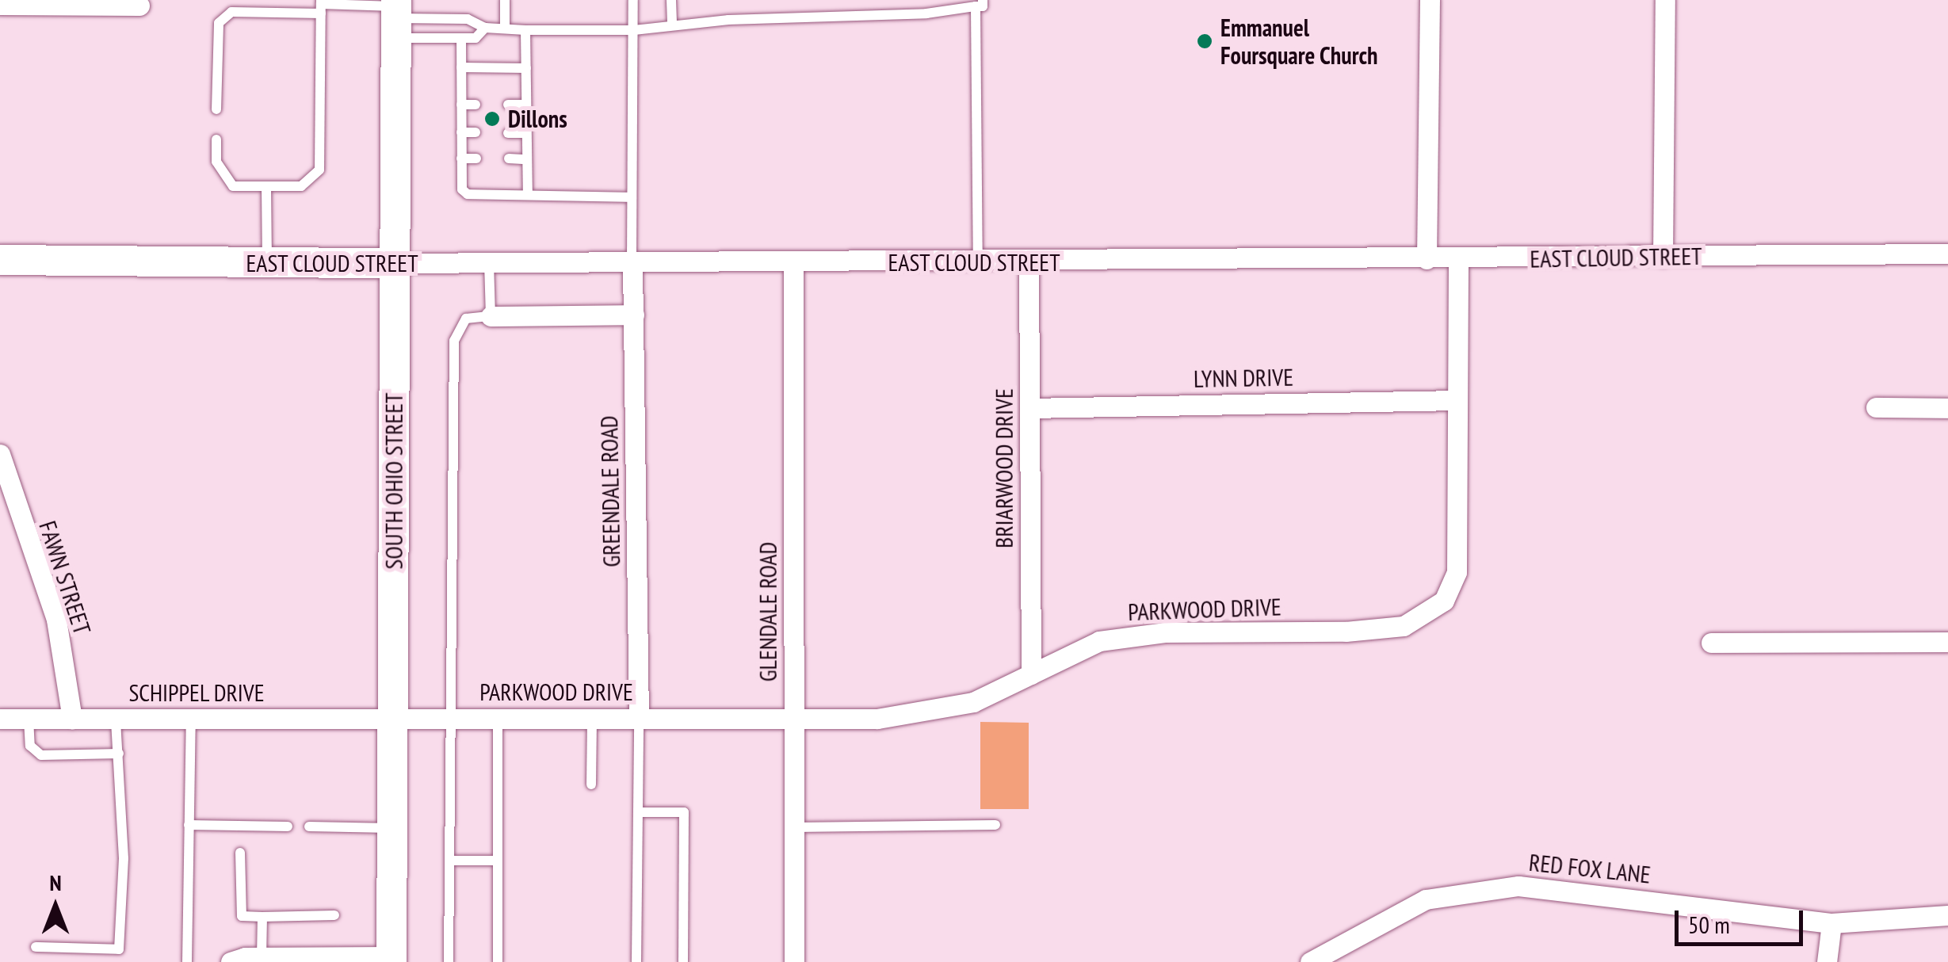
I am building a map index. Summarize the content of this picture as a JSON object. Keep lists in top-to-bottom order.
{
  "streets": {
    "main road": ["EAST CLOUD STREET", "SOUTH OHIO STREET"],
    "street": [
      "LYNN DRIVE",
      "BRIARWOOD DRIVE",
      "GREENDALE ROAD",
      "FAWN STREET",
      "PARKWOOD DRIVE",
      "GLENDALE ROAD",
      "SCHIPPEL DRIVE",
      "RED FOX LANE"
    ]
  },
  "crossings": [
    ["EAST CLOUD STREET", "BRIARWOOD DRIVE"],
    ["EAST CLOUD STREET", "SOUTH OHIO STREET"],
    ["EAST CLOUD STREET", "GREENDALE ROAD"],
    ["EAST CLOUD STREET", "PARKWOOD DRIVE"],
    ["EAST CLOUD STREET", "GLENDALE ROAD"],
    ["LYNN DRIVE", "BRIARWOOD DRIVE"],
    ["LYNN DRIVE", "PARKWOOD DRIVE"],
    ["BRIARWOOD DRIVE", "PARKWOOD DRIVE"],
    ["SOUTH OHIO STREET", "PARKWOOD DRIVE"],
    ["SOUTH OHIO STREET", "SCHIPPEL DRIVE"],
    ["GREENDALE ROAD", "PARKWOOD DRIVE"],
    ["FAWN STREET", "SCHIPPEL DRIVE"],
    ["PARKWOOD DRIVE", "GLENDALE ROAD"],
    ["PARKWOOD DRIVE", "SCHIPPEL DRIVE"]
  ],
  "places": ["Emmanuel Foursquare Church", "Dillons"],
  "scale_bar": "50 m",
  "north": "top"
}
